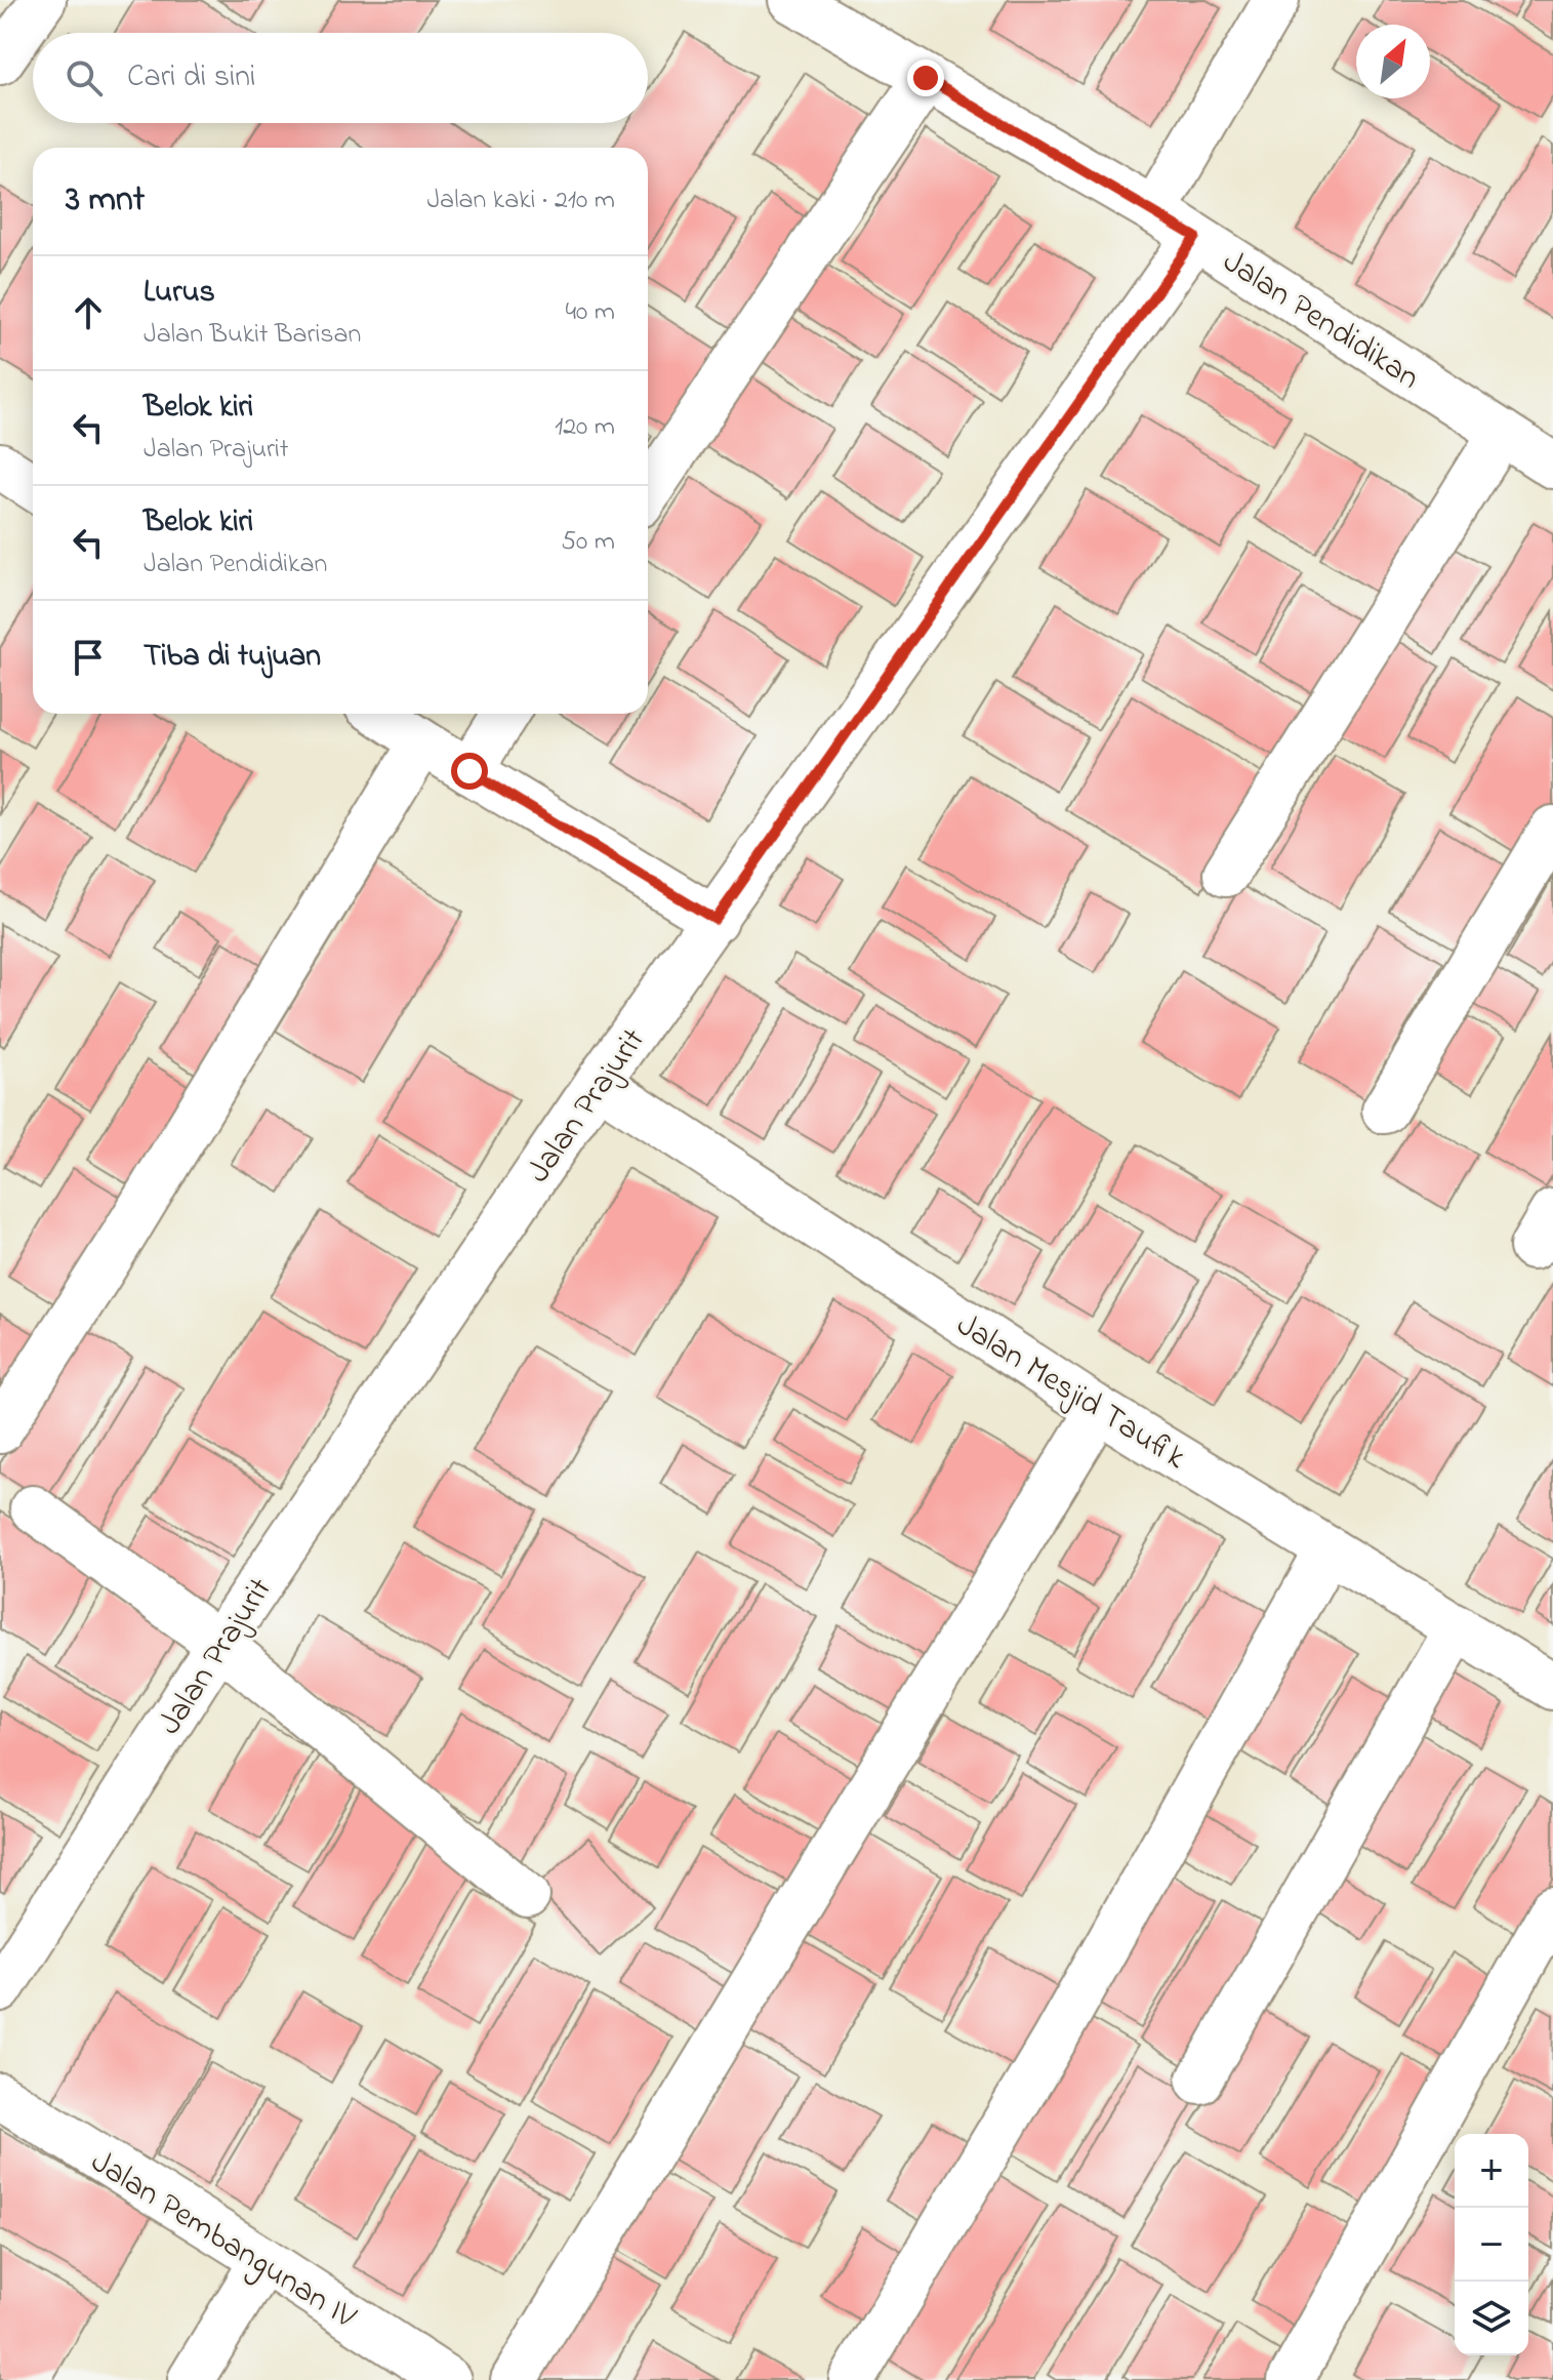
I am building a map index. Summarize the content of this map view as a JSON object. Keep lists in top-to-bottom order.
{
  "streets": {
    "street": [
      "Jalan Pendidikan",
      "Jalan Prajurit",
      "Jalan Mesjid Taufik",
      "Jalan Pembangunan IV"
    ]
  },
  "crossings": [
    ["Jalan Pendidikan", "Jalan Prajurit"],
    ["Jalan Prajurit", "Jalan Mesjid Taufik"]
  ],
  "north": "top right",
  "page": {
    "search": "Cari di sini",
    "heading": ["3 mnt", "Jalan kaki · 210 m"],
    "list": [
      ["Lurus", "Jalan Bukit Barisan", "40 m"],
      ["Belok kiri", "Jalan Prajurit", "120 m"],
      ["Belok kiri", "Jalan Pendidikan", "50 m"],
      "Tiba di tujuan"
    ],
    "map_buttons": ["+", "−"]
  }
}
